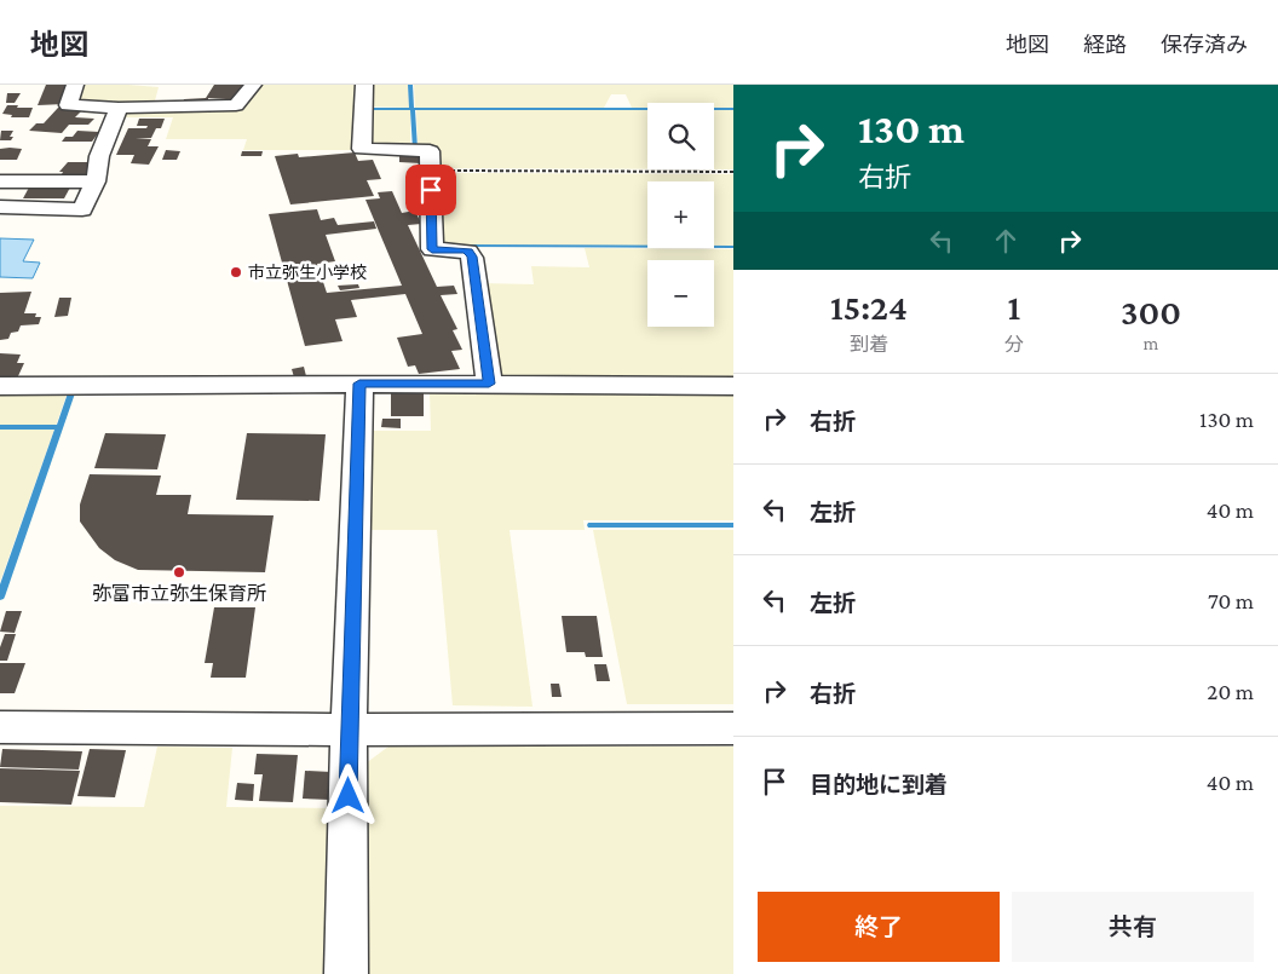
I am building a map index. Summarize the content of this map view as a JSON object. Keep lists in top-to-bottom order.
{
  "places": ["市立弥生小学校", "弥富市立弥生保育所"],
  "page": {
    "header": "地図",
    "nav": ["地図", "経路", "保存済み"],
    "turn": ["130 m", "右折"],
    "map_buttons": ["+", "−"],
    "eta": [
      "15:24",
      "到着",
      "1",
      "分",
      "300",
      "m"
    ],
    "list": [
      {
        "name": "右折",
        "value": "130 m"
      },
      {
        "name": "左折",
        "value": "40 m"
      },
      {
        "name": "左折",
        "value": "70 m"
      },
      {
        "name": "右折",
        "value": "20 m"
      },
      {
        "name": "目的地に到着",
        "value": "40 m"
      }
    ],
    "buttons": ["終了", "共有"]
  }
}
